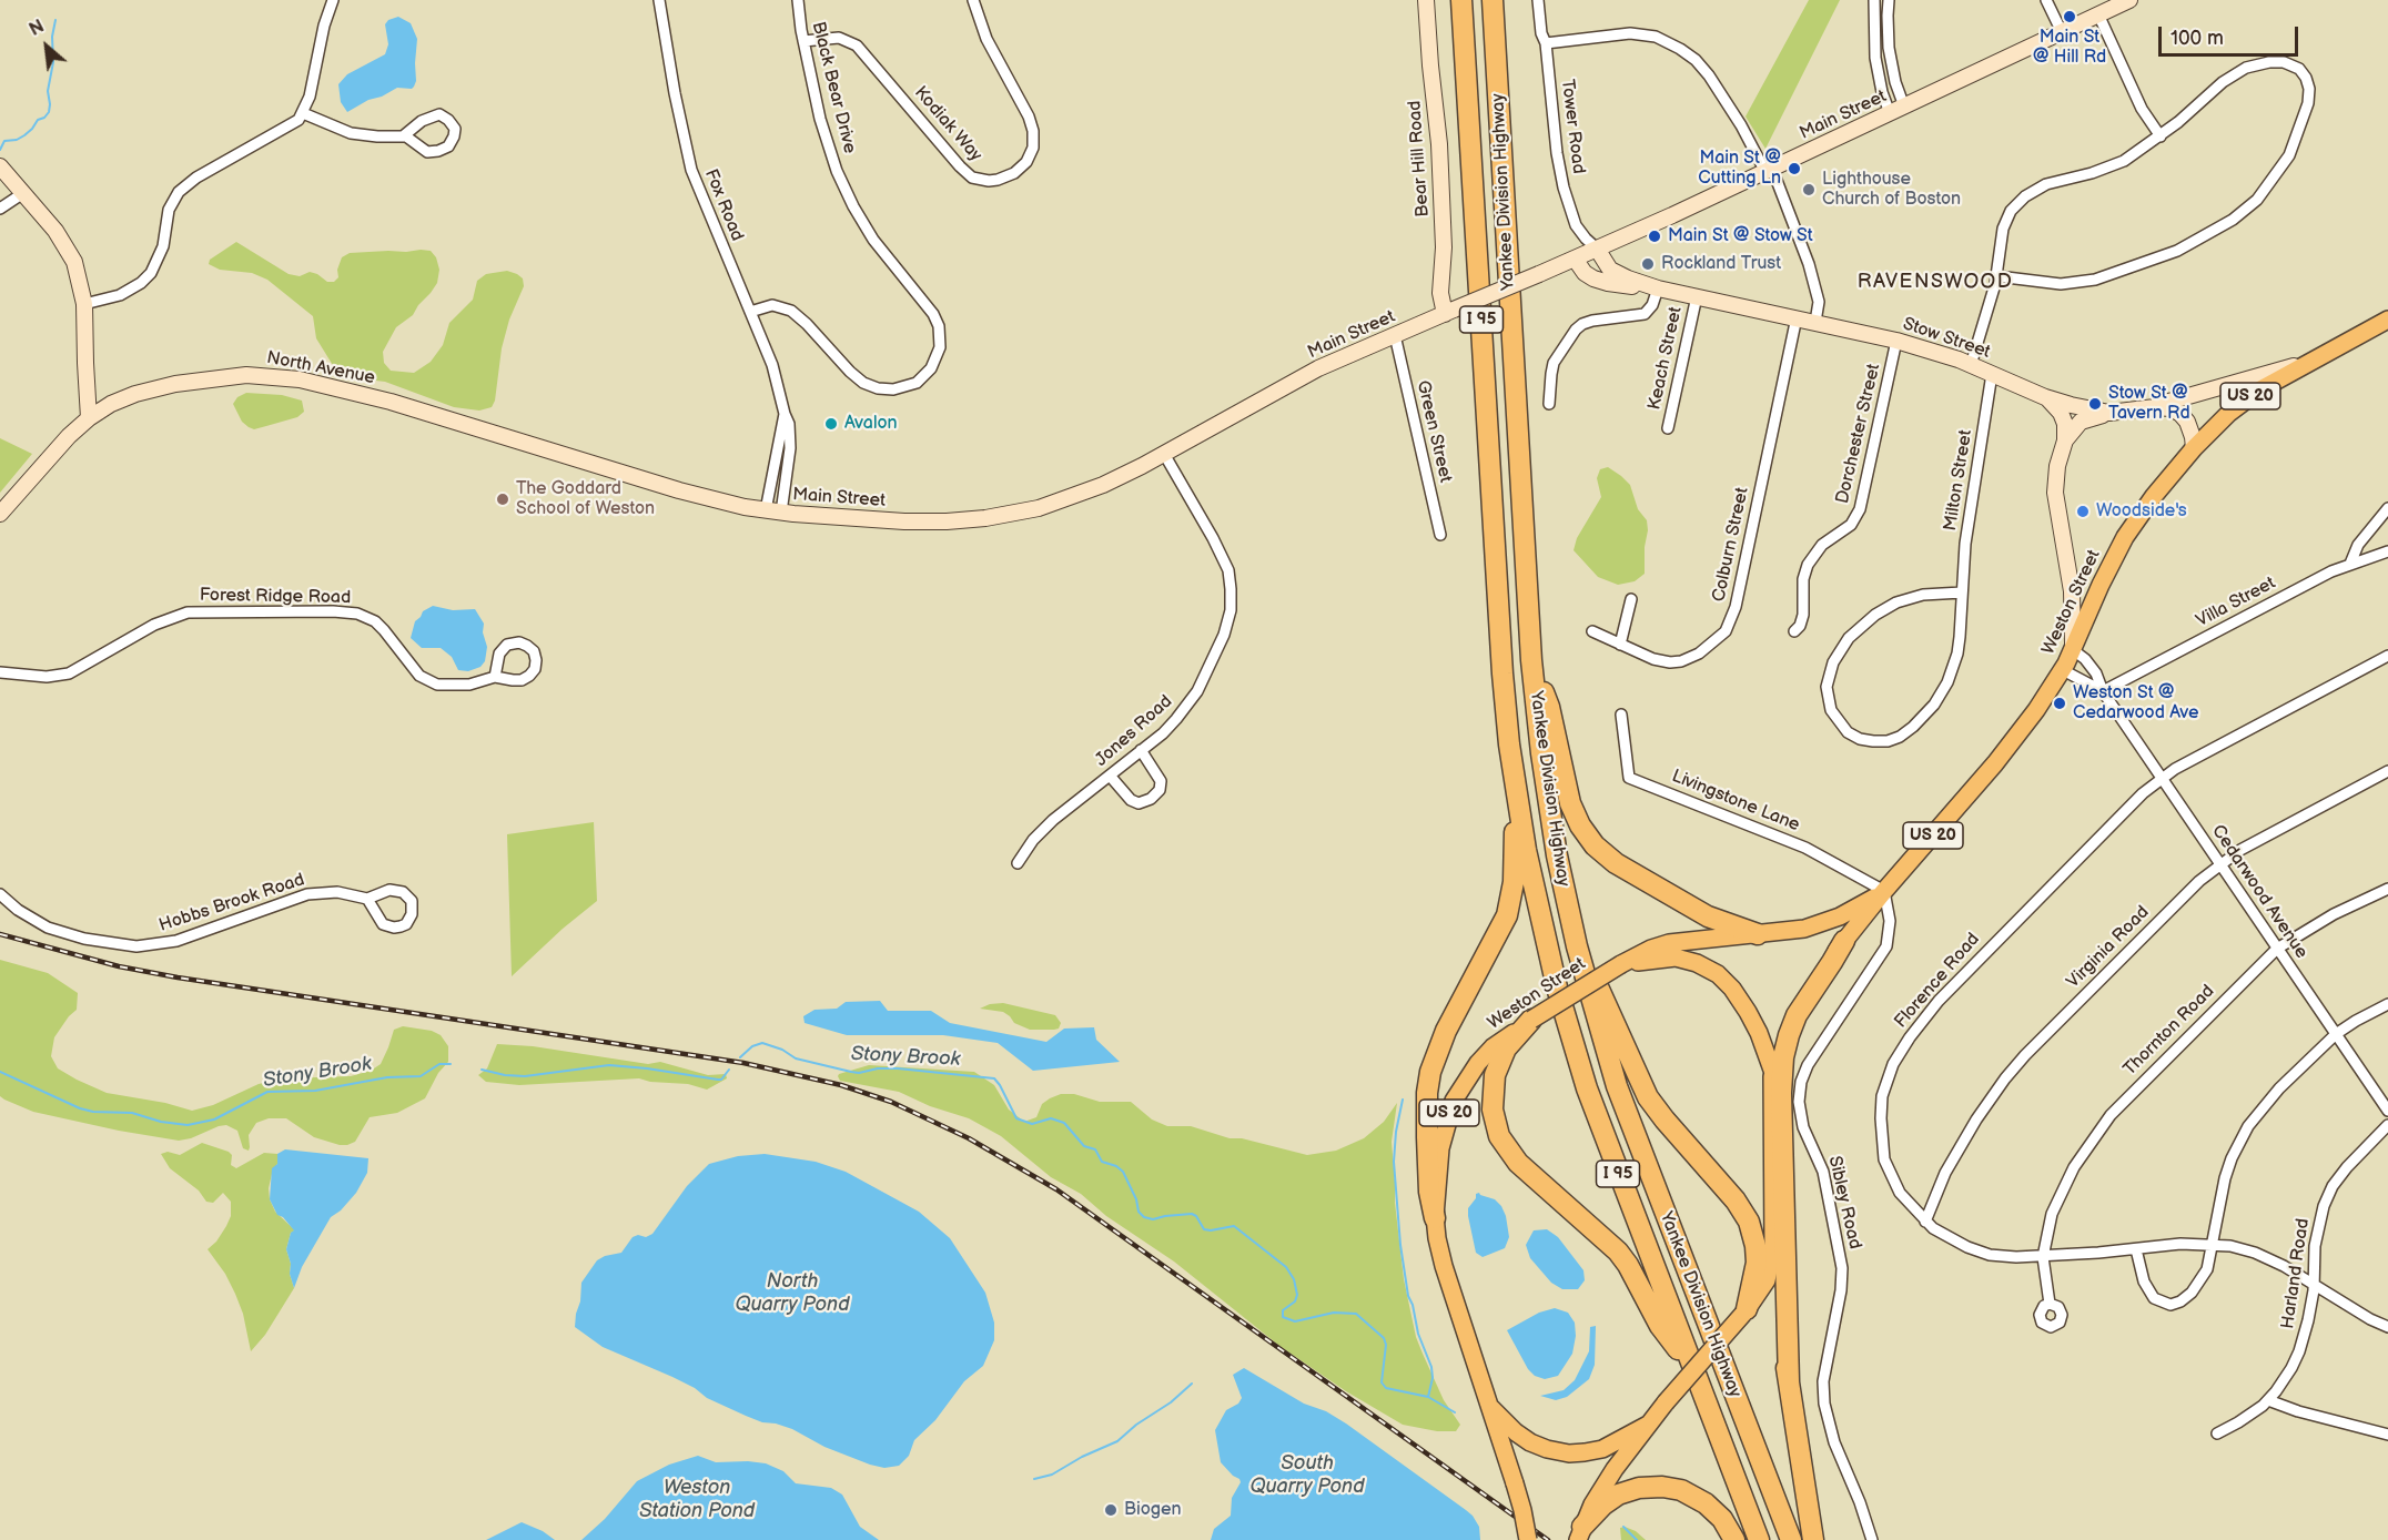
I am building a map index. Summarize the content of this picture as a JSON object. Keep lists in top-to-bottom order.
{
  "streets": {
    "highway": ["Yankee Division Highway", "I 95"],
    "main road": [
      "Main Street",
      "Bear Hill Road",
      "Stow Street",
      "North Avenue",
      "US 20",
      "Weston Street"
    ],
    "street": [
      "Black Bear Drive",
      "Kodiak Way",
      "Tower Road",
      "Fox Road",
      "Keach Street",
      "Green Street",
      "Dorchester Street",
      "Milton Street",
      "Colburn Street",
      "Forest Ridge Road",
      "Villa Street",
      "Jones Road",
      "Livingstone Lane",
      "Cedarwood Avenue",
      "Hobbs Brook Road",
      "Virginia Road",
      "Florence Road",
      "Thornton Road",
      "Sibley Road",
      "Harland Road"
    ]
  },
  "crossings": [
    ["Black Bear Drive", "Kodiak Way"],
    ["Black Bear Drive", "Fox Road"],
    ["Main Street", "Tower Road"],
    ["Main Street", "Bear Hill Road"],
    ["Main Street", "Fox Road"],
    ["Main Street", "Stow Street"],
    ["Main Street", "North Avenue"],
    ["Main Street", "Green Street"],
    ["Main Street", "Jones Road"],
    ["Tower Road", "Stow Street"],
    ["Stow Street", "Keach Street"],
    ["Stow Street", "Dorchester Street"],
    ["Stow Street", "Milton Street"],
    ["Stow Street", "Colburn Street"],
    ["Stow Street", "Weston Street"],
    ["Weston Street", "Livingstone Lane"],
    ["Weston Street", "Cedarwood Avenue"],
    ["Weston Street", "Sibley Road"],
    ["Villa Street", "Cedarwood Avenue"],
    ["Livingstone Lane", "Sibley Road"],
    ["Cedarwood Avenue", "Virginia Road"],
    ["Cedarwood Avenue", "Florence Road"],
    ["Cedarwood Avenue", "Thornton Road"],
    ["Virginia Road", "Florence Road"],
    ["Florence Road", "Thornton Road"],
    ["Florence Road", "Harland Road"]
  ],
  "districts": ["RAVENSWOOD"],
  "water": [
    "Stony Brook",
    "North Quarry Pond",
    "South Quarry Pond",
    "Weston Station Pond"
  ],
  "places": [
    "Main St @ Hill Rd",
    "Main St @ Cutting Ln",
    "Lighthouse Church of Boston",
    "Main St @ Stow St",
    "Rockland Trust",
    "Stow St @ Tavern Rd",
    "Avalon",
    "The Goddard School of Weston",
    "Woodside's",
    "Weston St @ Cedarwood Ave",
    "Biogen"
  ],
  "scale_bar": "100 m",
  "north": "top left"
}
